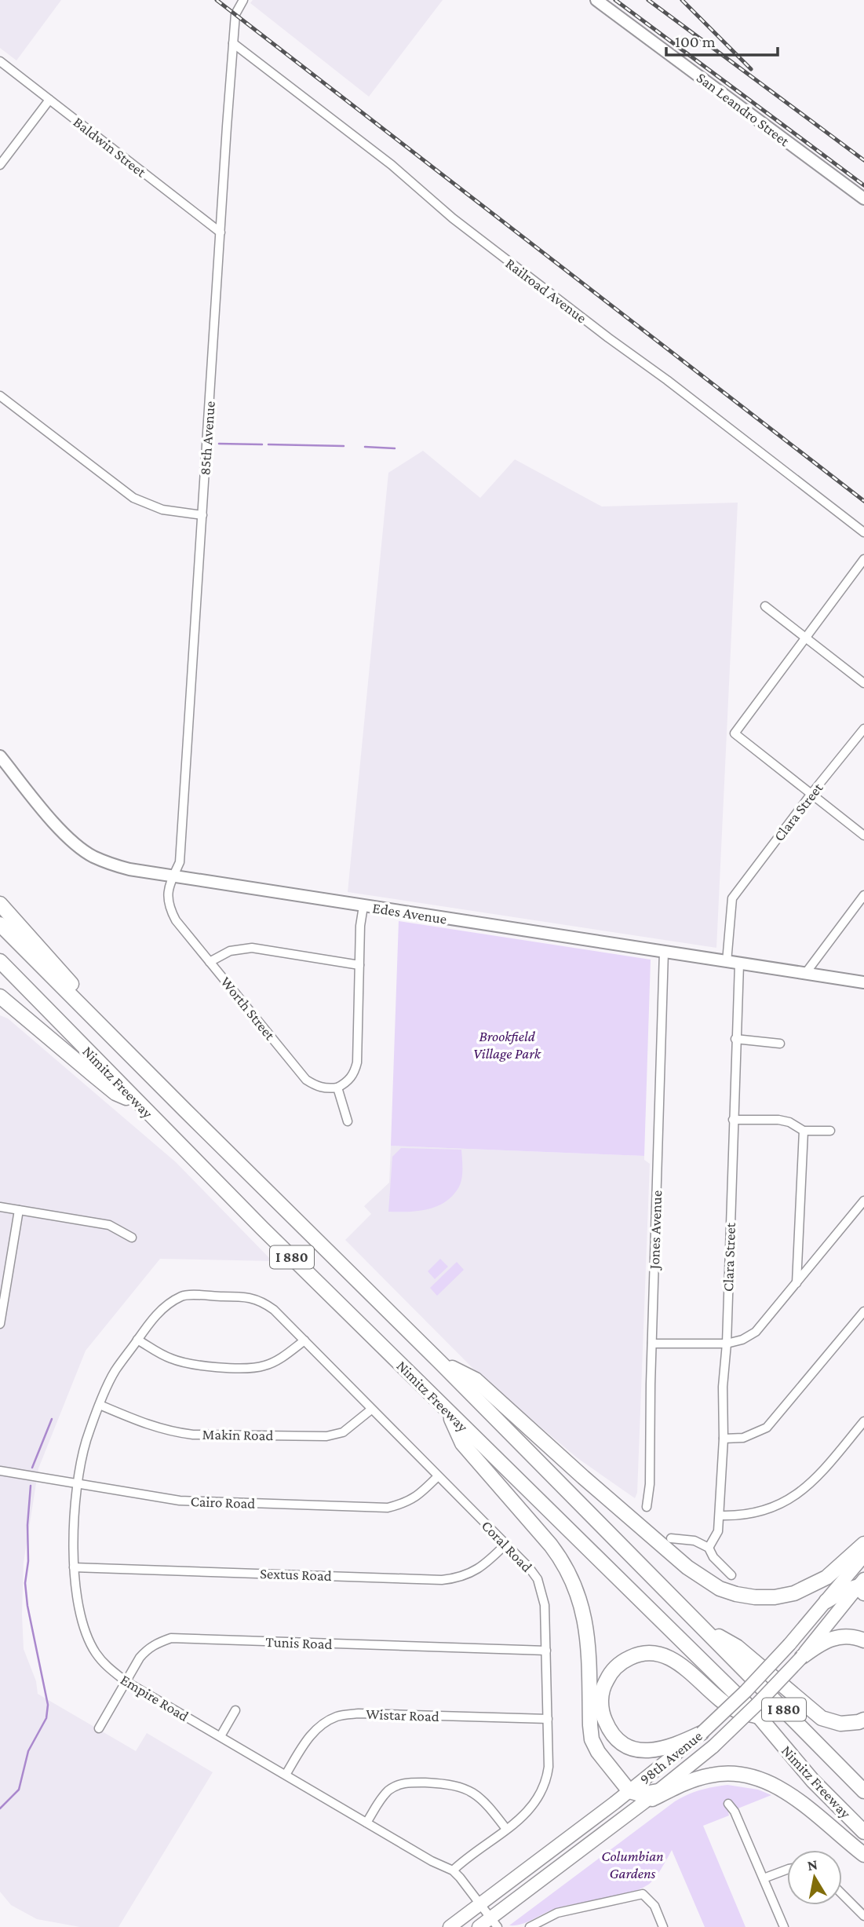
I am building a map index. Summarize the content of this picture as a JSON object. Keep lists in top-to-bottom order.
{
  "streets": {
    "highway": ["Nimitz Freeway", "I 880"],
    "main road": ["98th Avenue"],
    "street": [
      "San Leandro Street",
      "Baldwin Street",
      "Railroad Avenue",
      "85th Avenue",
      "Clara Street",
      "Edes Avenue",
      "Worth Street",
      "Jones Avenue",
      "Makin Road",
      "Cairo Road",
      "Coral Road",
      "Sextus Road",
      "Tunis Road",
      "Empire Road",
      "Wistar Road"
    ]
  },
  "crossings": [
    ["Baldwin Street", "85th Avenue"],
    ["Railroad Avenue", "85th Avenue"],
    ["85th Avenue", "Edes Avenue"],
    ["85th Avenue", "Worth Street"],
    ["Clara Street", "Edes Avenue"],
    ["Edes Avenue", "Worth Street"],
    ["Edes Avenue", "Jones Avenue"],
    ["Makin Road", "Coral Road"],
    ["Makin Road", "Empire Road"],
    ["Cairo Road", "Coral Road"],
    ["Cairo Road", "Empire Road"],
    ["Coral Road", "Sextus Road"],
    ["Coral Road", "Tunis Road"],
    ["Coral Road", "Empire Road"],
    ["Coral Road", "Wistar Road"],
    ["Sextus Road", "Empire Road"],
    ["Tunis Road", "Empire Road"],
    ["Empire Road", "Wistar Road"],
    ["Empire Road", "98th Avenue"]
  ],
  "parks": ["Brookfield Village Park", "Columbian Gardens"],
  "scale_bar": "100 m",
  "north": "top"
}
